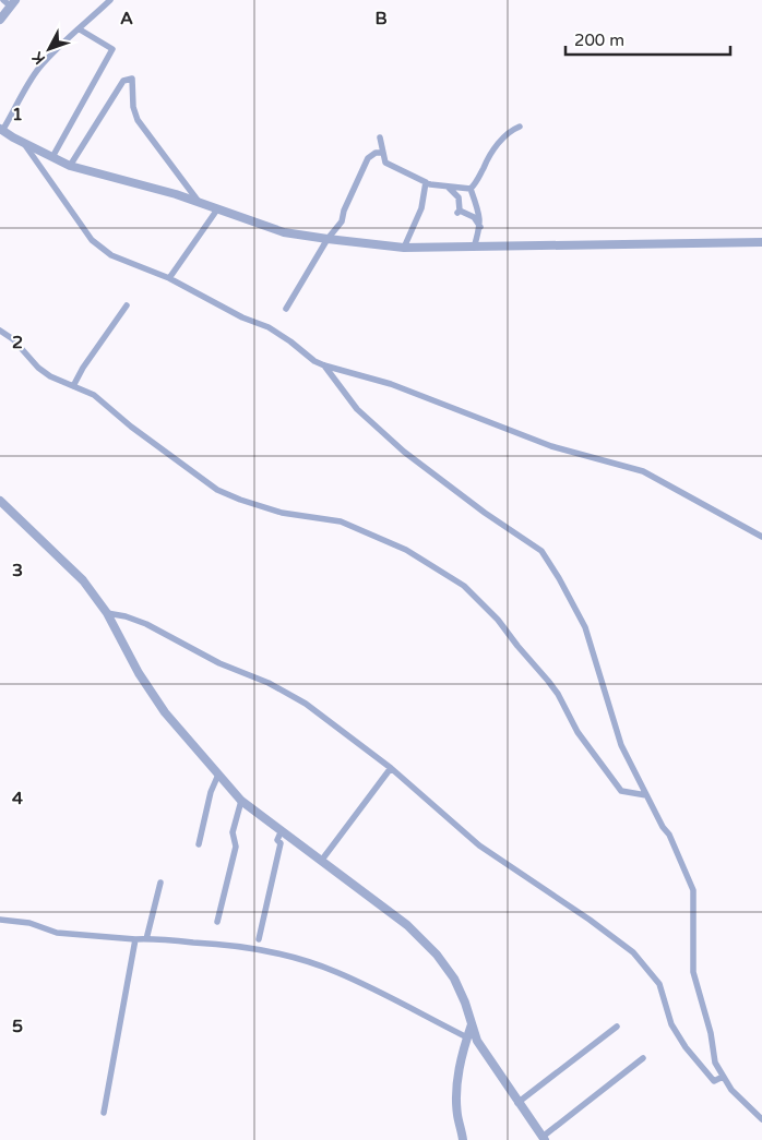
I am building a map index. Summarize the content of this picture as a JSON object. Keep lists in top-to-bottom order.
{
  "scale_bar": "200 m",
  "north": "bottom left",
  "grid": {
    "columns": ["A", "B"],
    "rows": [
      "1",
      "2",
      "3",
      "4",
      "5"
    ]
  }
}
